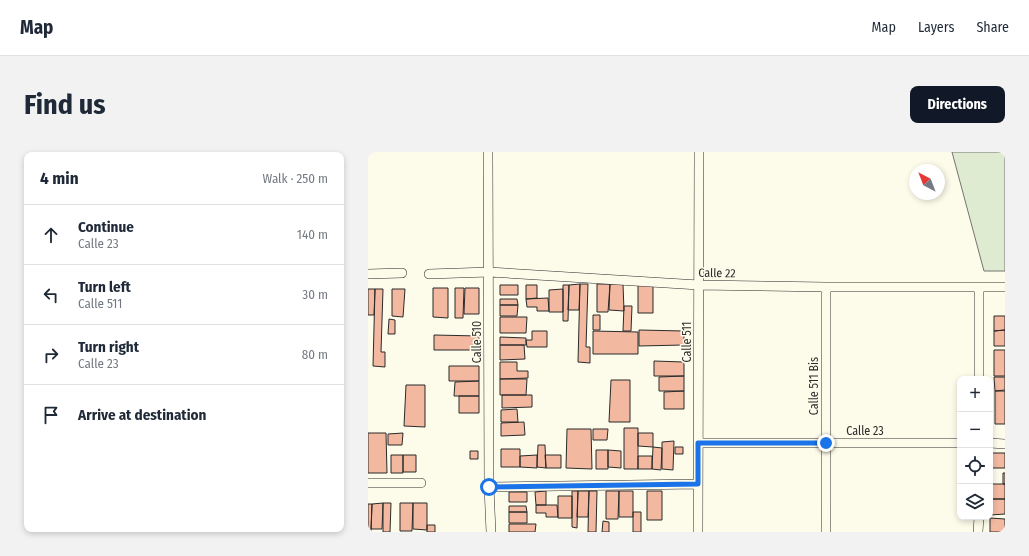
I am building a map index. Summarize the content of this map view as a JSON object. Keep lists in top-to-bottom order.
{
  "streets": {
    "street": [
      "Calle 22",
      "Calle 510",
      "Calle 511",
      "Calle 511 Bis",
      "Calle 23"
    ]
  },
  "crossings": [
    ["Calle 22", "Calle 510"],
    ["Calle 22", "Calle 511"],
    ["Calle 22", "Calle 511 Bis"],
    ["Calle 511", "Calle 23"],
    ["Calle 511 Bis", "Calle 23"]
  ],
  "north": "top left",
  "page": {
    "header": "Map",
    "nav": ["Map", "Layers", "Share"],
    "buttons": "Directions",
    "title": "Find us",
    "heading": ["4 min", "Walk · 250 m"],
    "list": [
      ["Continue", "Calle 23", "140 m"],
      ["Turn left", "Calle 511", "30 m"],
      ["Turn right", "Calle 23", "80 m"],
      "Arrive at destination"
    ],
    "map_buttons": ["+", "−"]
  }
}
